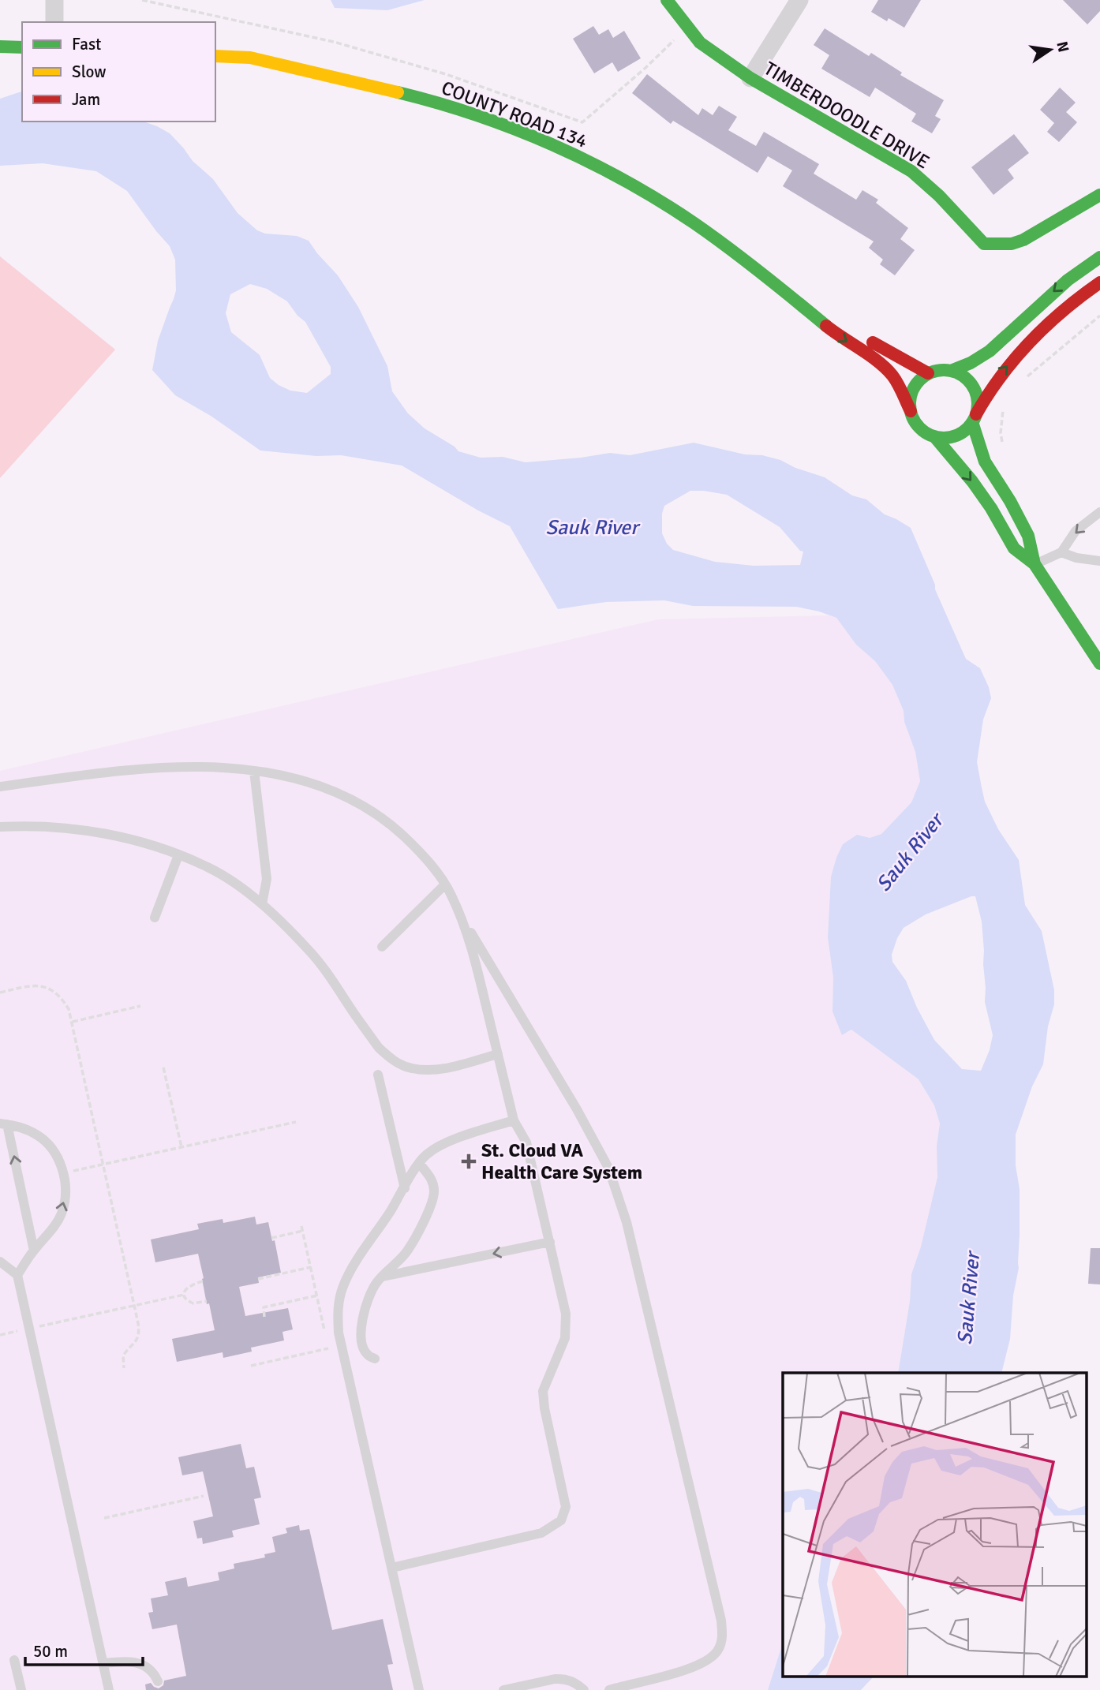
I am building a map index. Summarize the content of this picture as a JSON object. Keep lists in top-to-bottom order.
{
  "streets": {
    "street": ["COUNTY ROAD 134", "TIMBERDOODLE DRIVE"]
  },
  "water": ["Sauk River"],
  "places": {
    "health": ["St. Cloud VA Health Care System"]
  },
  "legend": ["Fast", "Slow", "Jam"],
  "scale_bar": "50 m",
  "north": "right"
}
